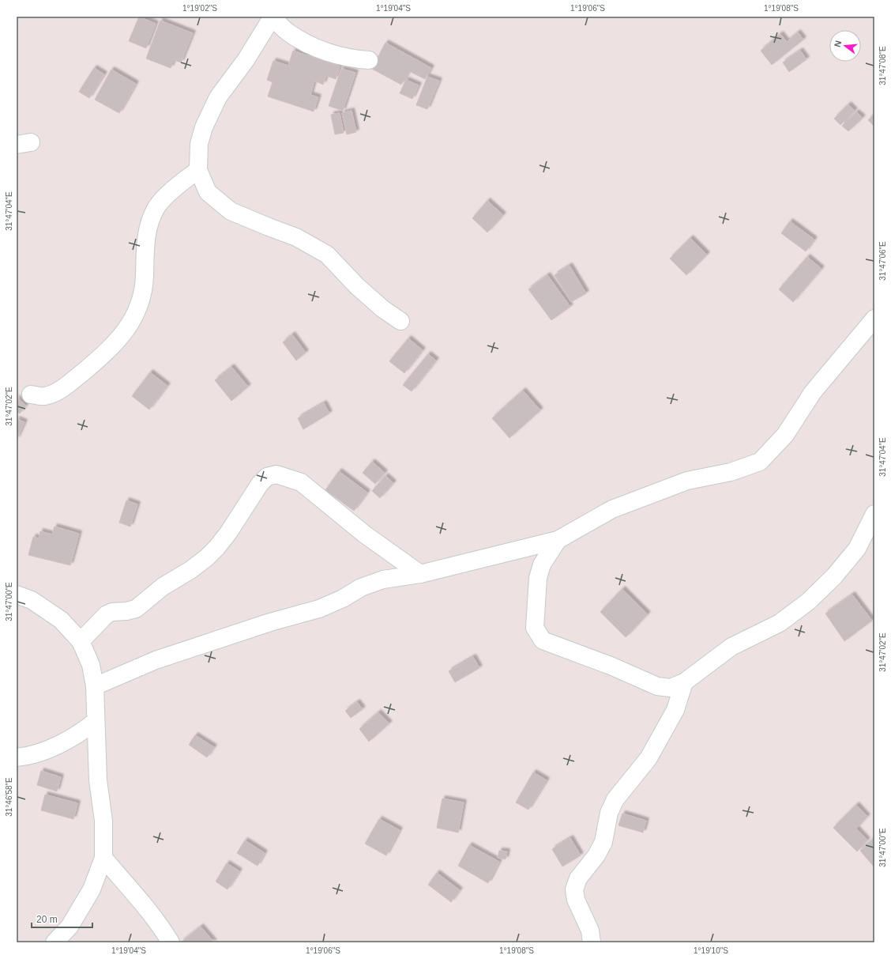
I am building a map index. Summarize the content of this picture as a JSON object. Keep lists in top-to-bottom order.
{
  "scale_bar": "20 m",
  "north": "left",
  "coordinates": [
    "1°19'02\"S",
    "1°19'04\"S",
    "1°19'06\"S",
    "1°19'08\"S",
    "31°47'08\"E",
    "31°47'04\"E",
    "31°47'06\"E",
    "31°47'02\"E",
    "31°47'00\"E",
    "31°46'58\"E",
    "1°19'10\"S"
  ]
}
